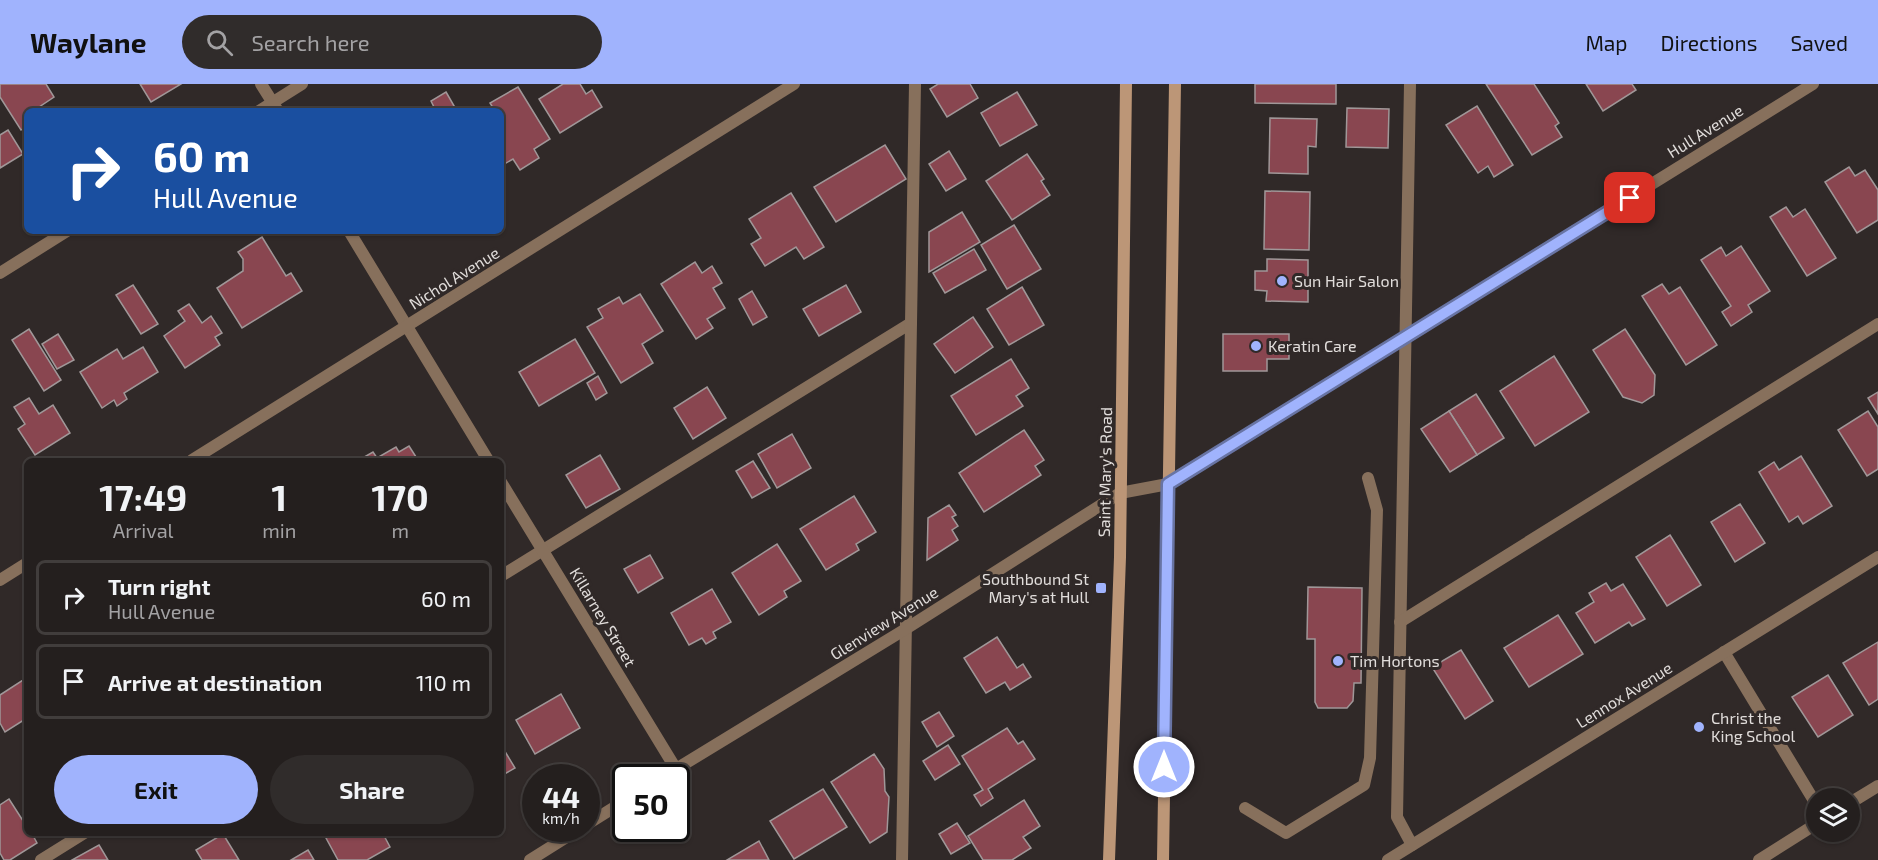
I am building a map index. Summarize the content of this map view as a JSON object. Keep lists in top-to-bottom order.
{
  "streets": {
    "main road": ["Saint Mary’s Road"],
    "street": [
      "Hull Avenue",
      "Nichol Avenue",
      "Killarney Street",
      "Glenview Avenue",
      "Lennox Avenue"
    ]
  },
  "crossings": [
    ["Hull Avenue", "Saint Mary’s Road"],
    ["Hull Avenue", "Glenview Avenue"],
    ["Saint Mary’s Road", "Glenview Avenue"]
  ],
  "places": {
    "other": [
      "Sun Hair Salon",
      "Keratin Care",
      "Tim Hortons",
      "Christ the King School"
    ],
    "transit": ["Southbound St Mary's at Hull"]
  },
  "page": {
    "header": "Waylane",
    "search": "Search here",
    "nav": ["Map", "Directions", "Saved"],
    "turn": ["60 m", "Hull Avenue"],
    "eta": [
      "17:49",
      "Arrival",
      "1",
      "min",
      "170",
      "m"
    ],
    "list": [
      {
        "name": "Turn right",
        "note": "Hull Avenue",
        "value": "60 m"
      },
      {
        "name": "Arrive at destination",
        "value": "110 m"
      }
    ],
    "buttons": ["Exit", "Share"],
    "speed": "44 km/h",
    "limit": "50"
  }
}
